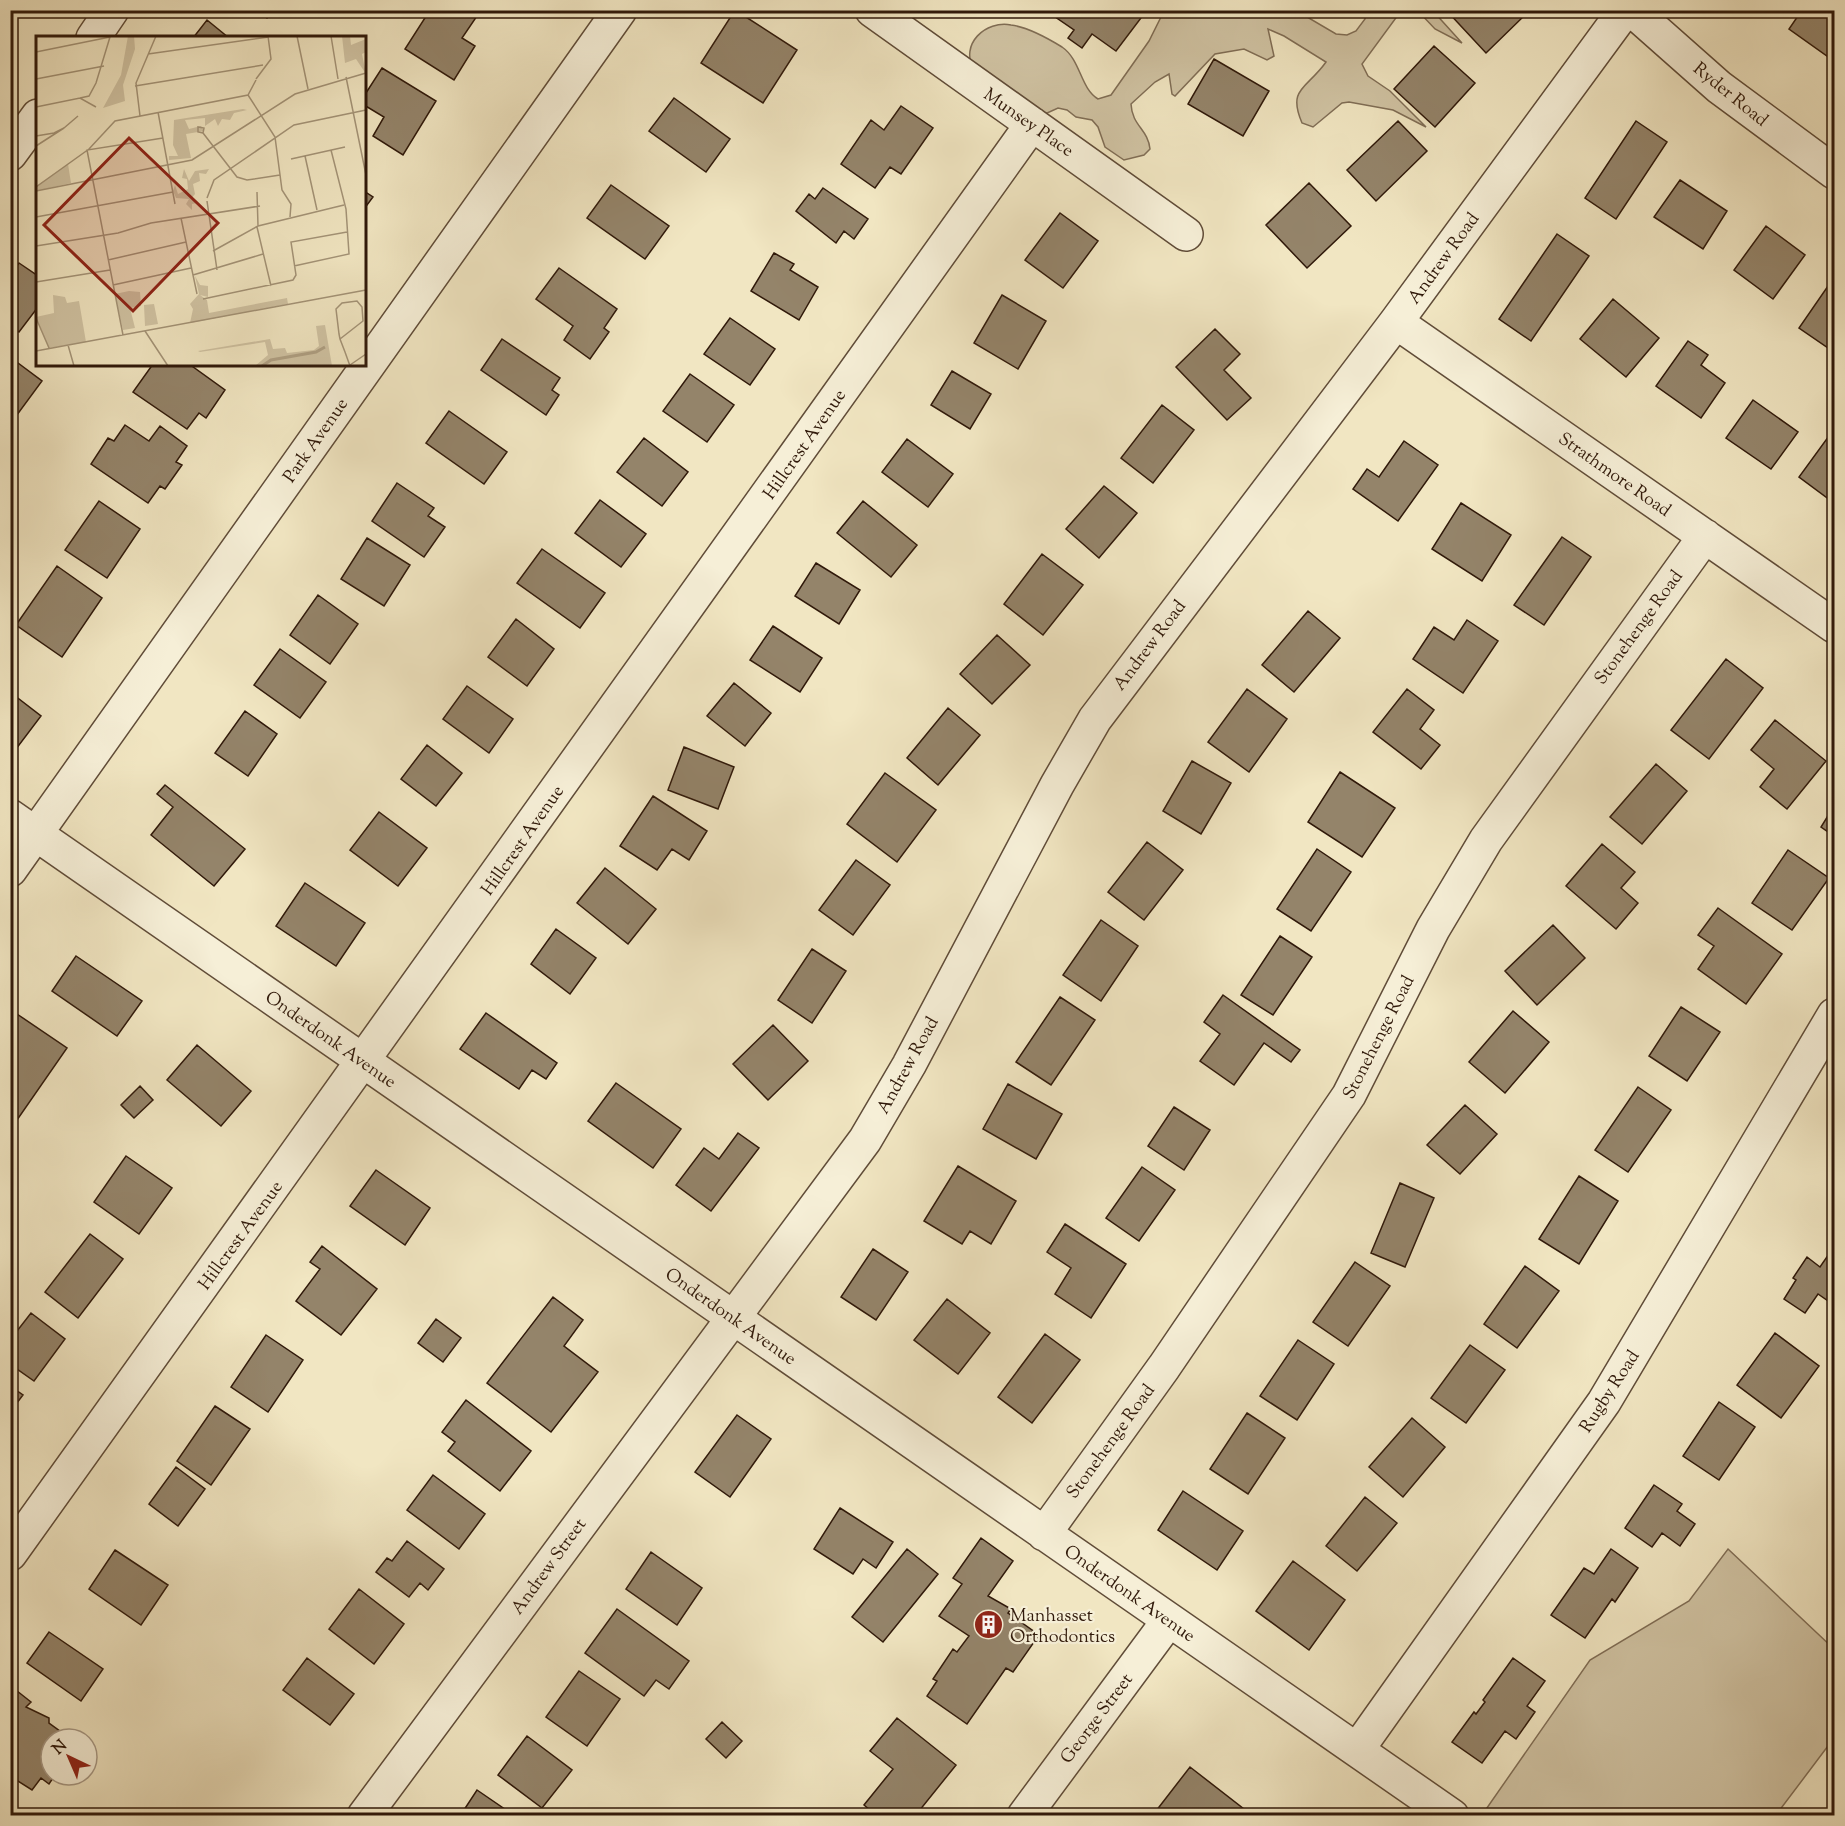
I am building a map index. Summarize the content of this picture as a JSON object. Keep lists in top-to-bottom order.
{
  "streets": {
    "street": [
      "Ryder Road",
      "Munsey Place",
      "Andrew Road",
      "Park Avenue",
      "Hillcrest Avenue",
      "Strathmore Road",
      "Stonehenge Road",
      "Onderdonk Avenue",
      "Rugby Road",
      "Andrew Street",
      "George Street"
    ]
  },
  "crossings": [
    ["Munsey Place", "Hillcrest Avenue"],
    ["Andrew Road", "Strathmore Road"],
    ["Andrew Road", "Onderdonk Avenue"],
    ["Andrew Road", "Andrew Street"],
    ["Park Avenue", "Onderdonk Avenue"],
    ["Hillcrest Avenue", "Onderdonk Avenue"],
    ["Strathmore Road", "Stonehenge Road"],
    ["Stonehenge Road", "Onderdonk Avenue"],
    ["Onderdonk Avenue", "Rugby Road"],
    ["Onderdonk Avenue", "Andrew Street"],
    ["Onderdonk Avenue", "George Street"]
  ],
  "places": {
    "building": ["Manhasset Orthodontics"]
  },
  "north": "top left"
}
